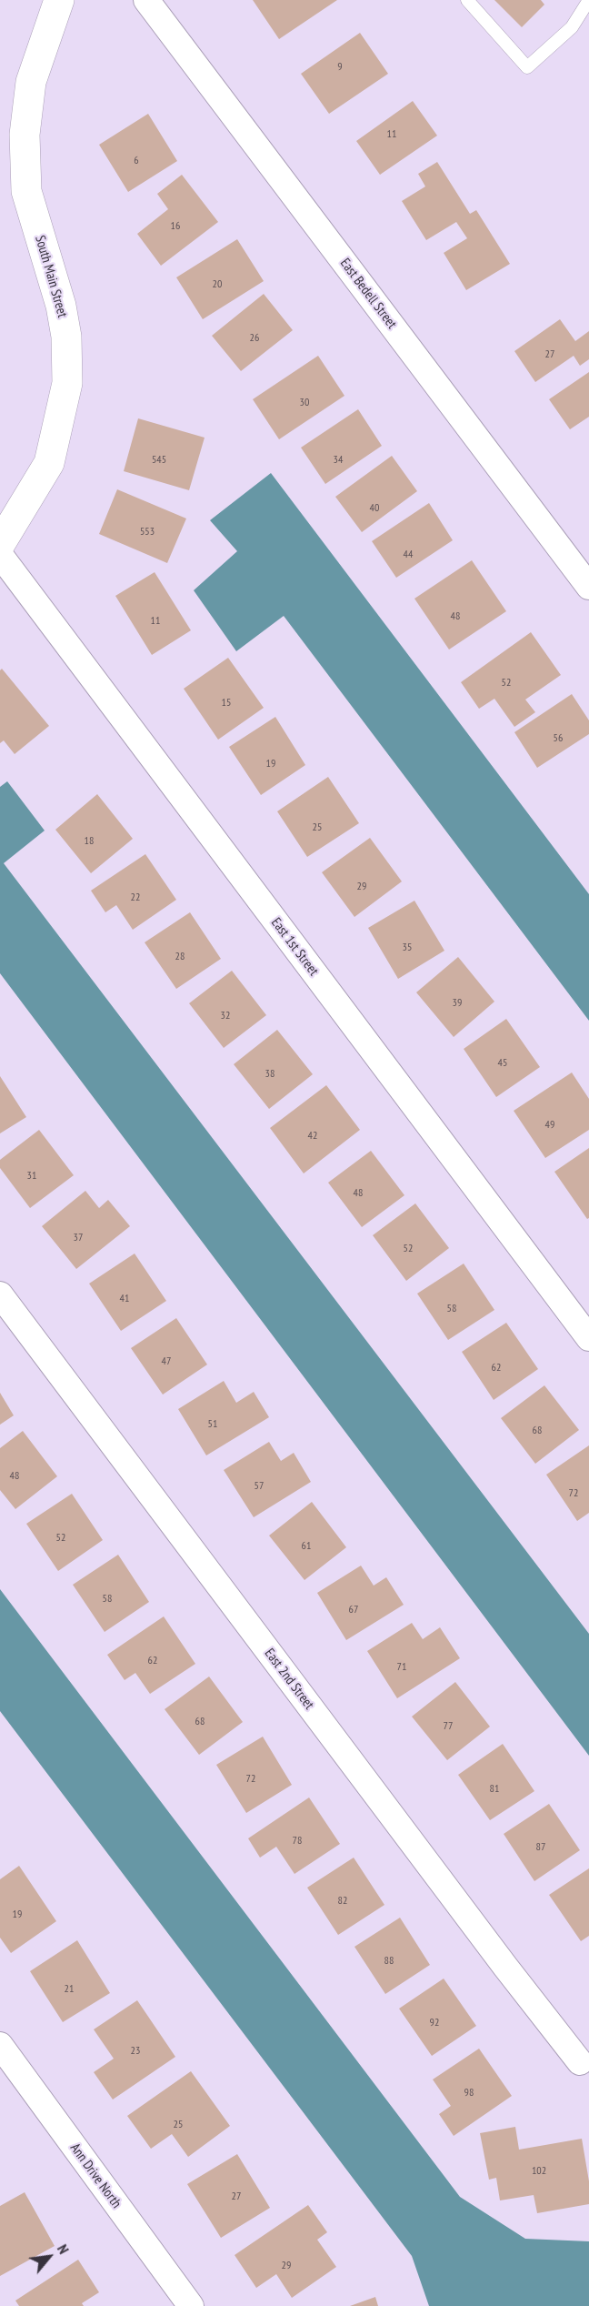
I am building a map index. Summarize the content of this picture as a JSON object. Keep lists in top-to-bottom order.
{
  "streets": {
    "street": [
      "South Main Street",
      "East Bedell Street",
      "East 1st Street",
      "East 2nd Street",
      "Ann Drive North"
    ]
  },
  "house_numbers": [
    "9",
    "11",
    "6",
    "16",
    "20",
    "26",
    "27",
    "30",
    "545",
    "34",
    "40",
    "553",
    "44",
    "48",
    "11",
    "52",
    "15",
    "56",
    "19",
    "25",
    "18",
    "29",
    "22",
    "35",
    "28",
    "39",
    "32",
    "45",
    "38",
    "49",
    "42",
    "31",
    "48",
    "37",
    "52",
    "41",
    "58",
    "47",
    "62",
    "51",
    "68",
    "48",
    "57",
    "72",
    "52",
    "61",
    "58",
    "67",
    "62",
    "71",
    "68",
    "77",
    "72",
    "81",
    "78",
    "87",
    "82",
    "19",
    "88",
    "21",
    "92",
    "23",
    "98",
    "25",
    "102",
    "27",
    "29"
  ],
  "north": "top right"
}
